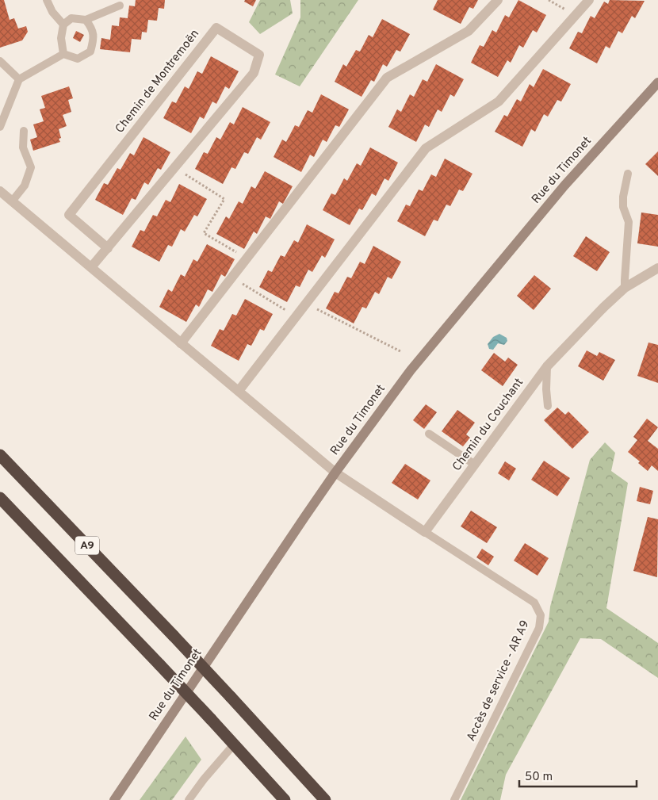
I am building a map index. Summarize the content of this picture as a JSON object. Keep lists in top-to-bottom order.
{
  "streets": {
    "highway": ["A9"],
    "main road": ["Rue du Timonet"],
    "street": ["Chemin de Montremoën", "Chemin du Couchant"],
    "lane": ["Accès de service - AR A9"]
  },
  "crossings": [
    ["Chemin du Couchant", "Accès de service - AR A9"]
  ],
  "scale_bar": "50 m"
}
